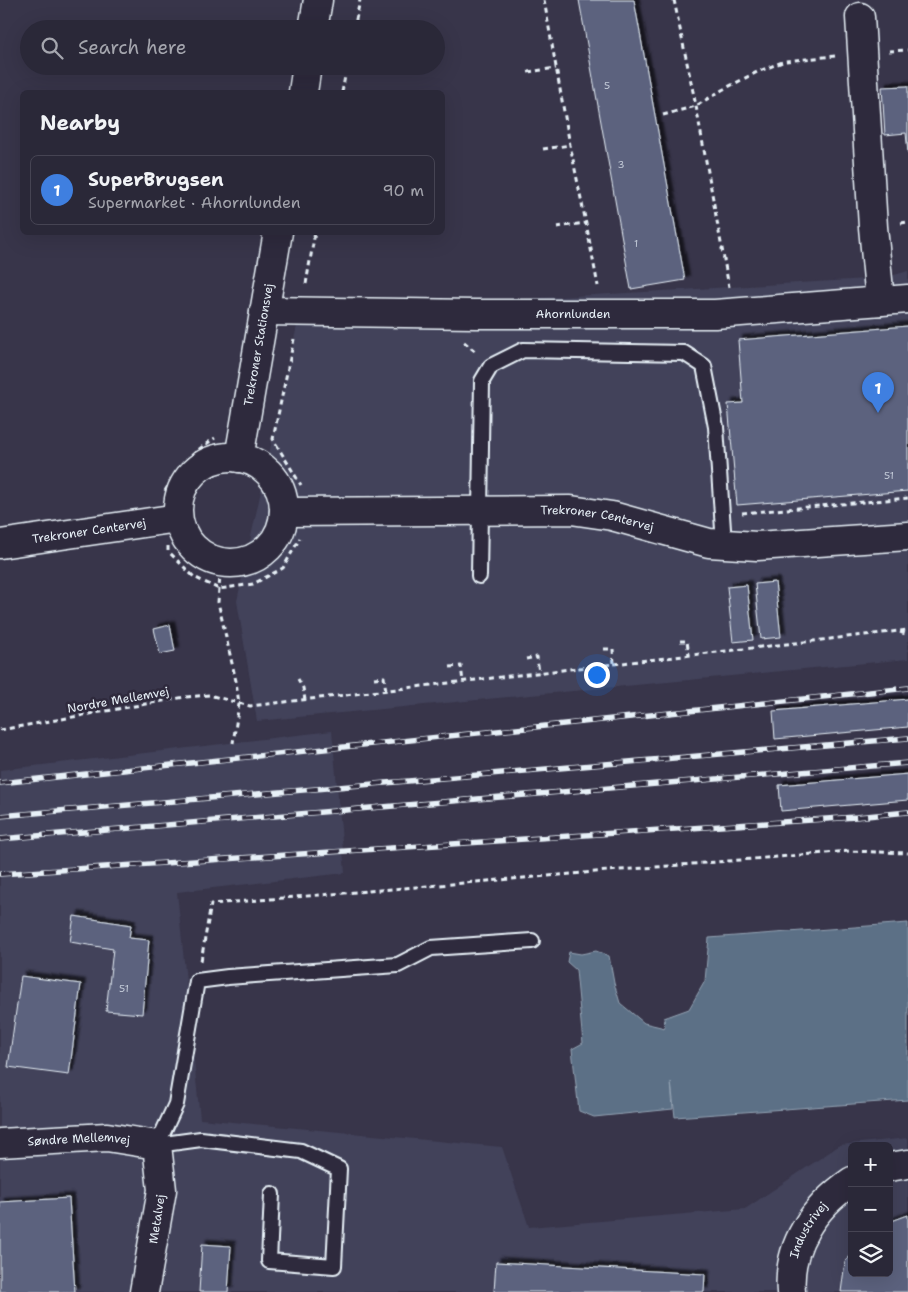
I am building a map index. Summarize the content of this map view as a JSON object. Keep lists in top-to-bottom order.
{
  "streets": {
    "street": [
      "Ahornlunden",
      "Trekroner Stationsvej",
      "Trekroner Centervej",
      "Søndre Mellemvej",
      "Metalvej",
      "Industrivej"
    ],
    "path": ["Nordre Mellemvej"]
  },
  "crossings": [
    ["Ahornlunden", "Trekroner Stationsvej"],
    ["Trekroner Stationsvej", "Trekroner Centervej"],
    ["Søndre Mellemvej", "Metalvej"]
  ],
  "house_numbers": [
    "5",
    "3",
    "1",
    "51",
    "51"
  ],
  "page": {
    "search": "Search here",
    "heading": "Nearby",
    "list": [
      {
        "mark": "1",
        "name": "SuperBrugsen",
        "note": "Supermarket · Ahornlunden",
        "value": "90 m"
      }
    ],
    "pins": "1",
    "map_buttons": ["+", "−"]
  }
}
